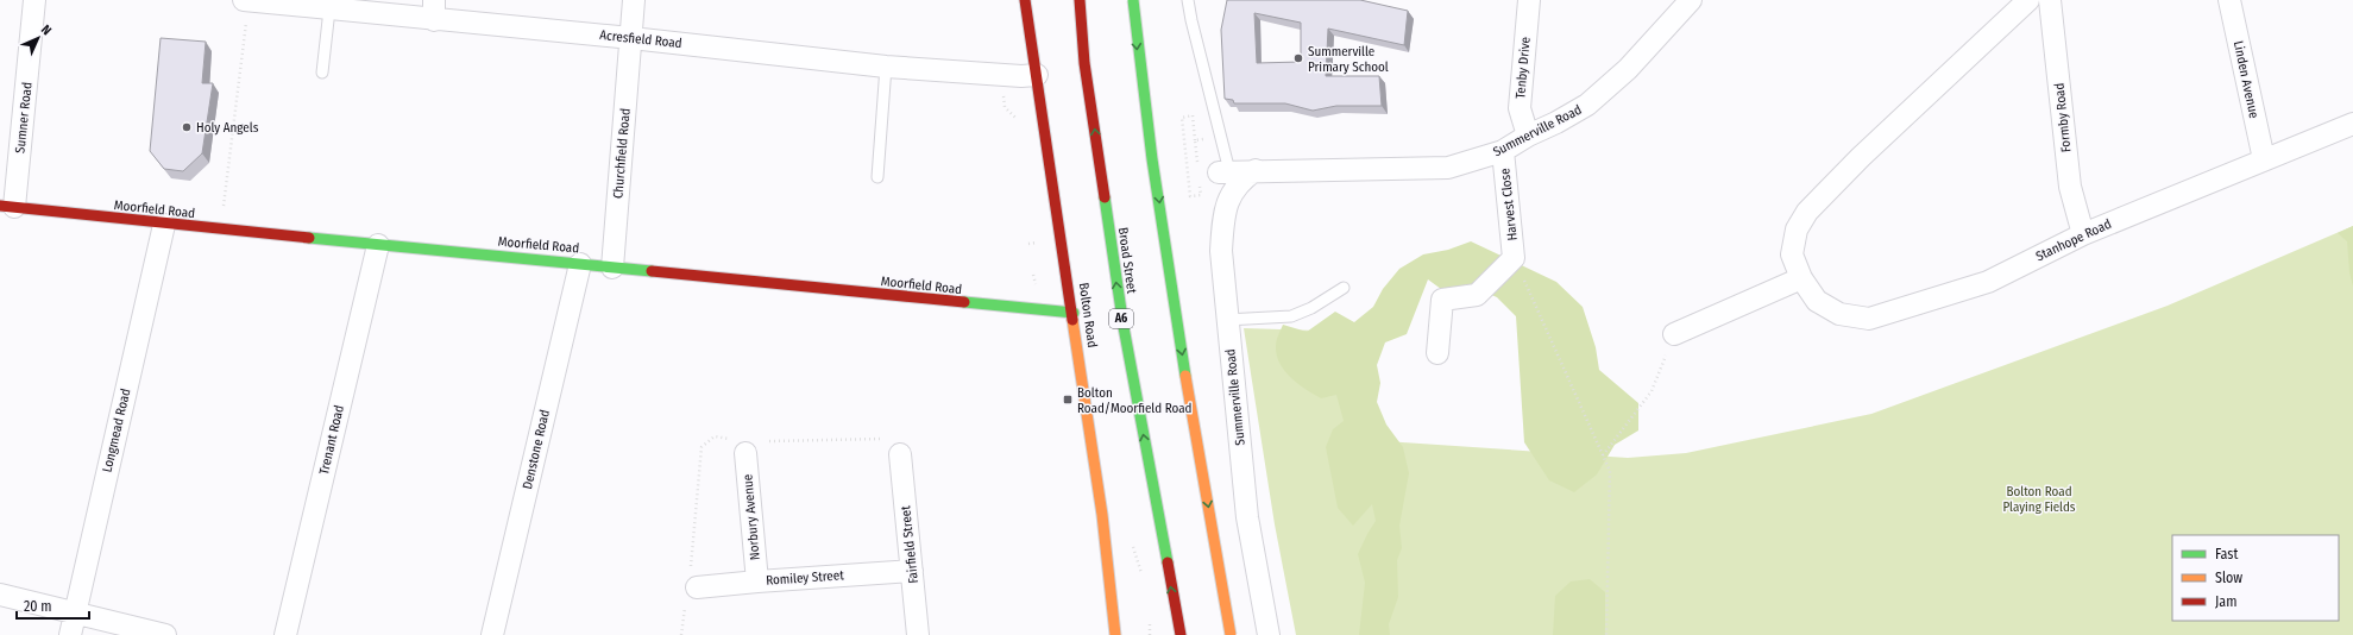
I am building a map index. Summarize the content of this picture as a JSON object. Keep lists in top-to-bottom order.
{
  "streets": {
    "main road": [
      "Moorfield Road",
      "Broad Street",
      "Bolton Road",
      "A6"
    ],
    "street": [
      "Acresfield Road",
      "Tenby Drive",
      "Linden Avenue",
      "Sumner Road",
      "Formby Road",
      "Summerville Road",
      "Churchfield Road",
      "Harvest Close",
      "Stanhope Road",
      "Longmead Road",
      "Trenant Road",
      "Denstone Road",
      "Norbury Avenue",
      "Fairfield Street",
      "Romiley Street"
    ]
  },
  "crossings": [
    ["Acresfield Road", "Churchfield Road"],
    ["Acresfield Road", "Bolton Road"],
    ["Tenby Drive", "Summerville Road"],
    ["Linden Avenue", "Stanhope Road"],
    ["Sumner Road", "Moorfield Road"],
    ["Formby Road", "Stanhope Road"],
    ["Summerville Road", "Harvest Close"],
    ["Churchfield Road", "Moorfield Road"],
    ["Moorfield Road", "Bolton Road"],
    ["Moorfield Road", "Longmead Road"],
    ["Moorfield Road", "Trenant Road"],
    ["Moorfield Road", "Denstone Road"],
    ["Norbury Avenue", "Romiley Street"],
    ["Fairfield Street", "Romiley Street"]
  ],
  "parks": ["Bolton Road Playing Fields"],
  "places": {
    "other": ["Summerville Primary School", "Holy Angels"],
    "transit": ["Bolton Road/Moorfield Road"]
  },
  "legend": ["Fast", "Slow", "Jam"],
  "scale_bar": "20 m",
  "north": "top right"
}
